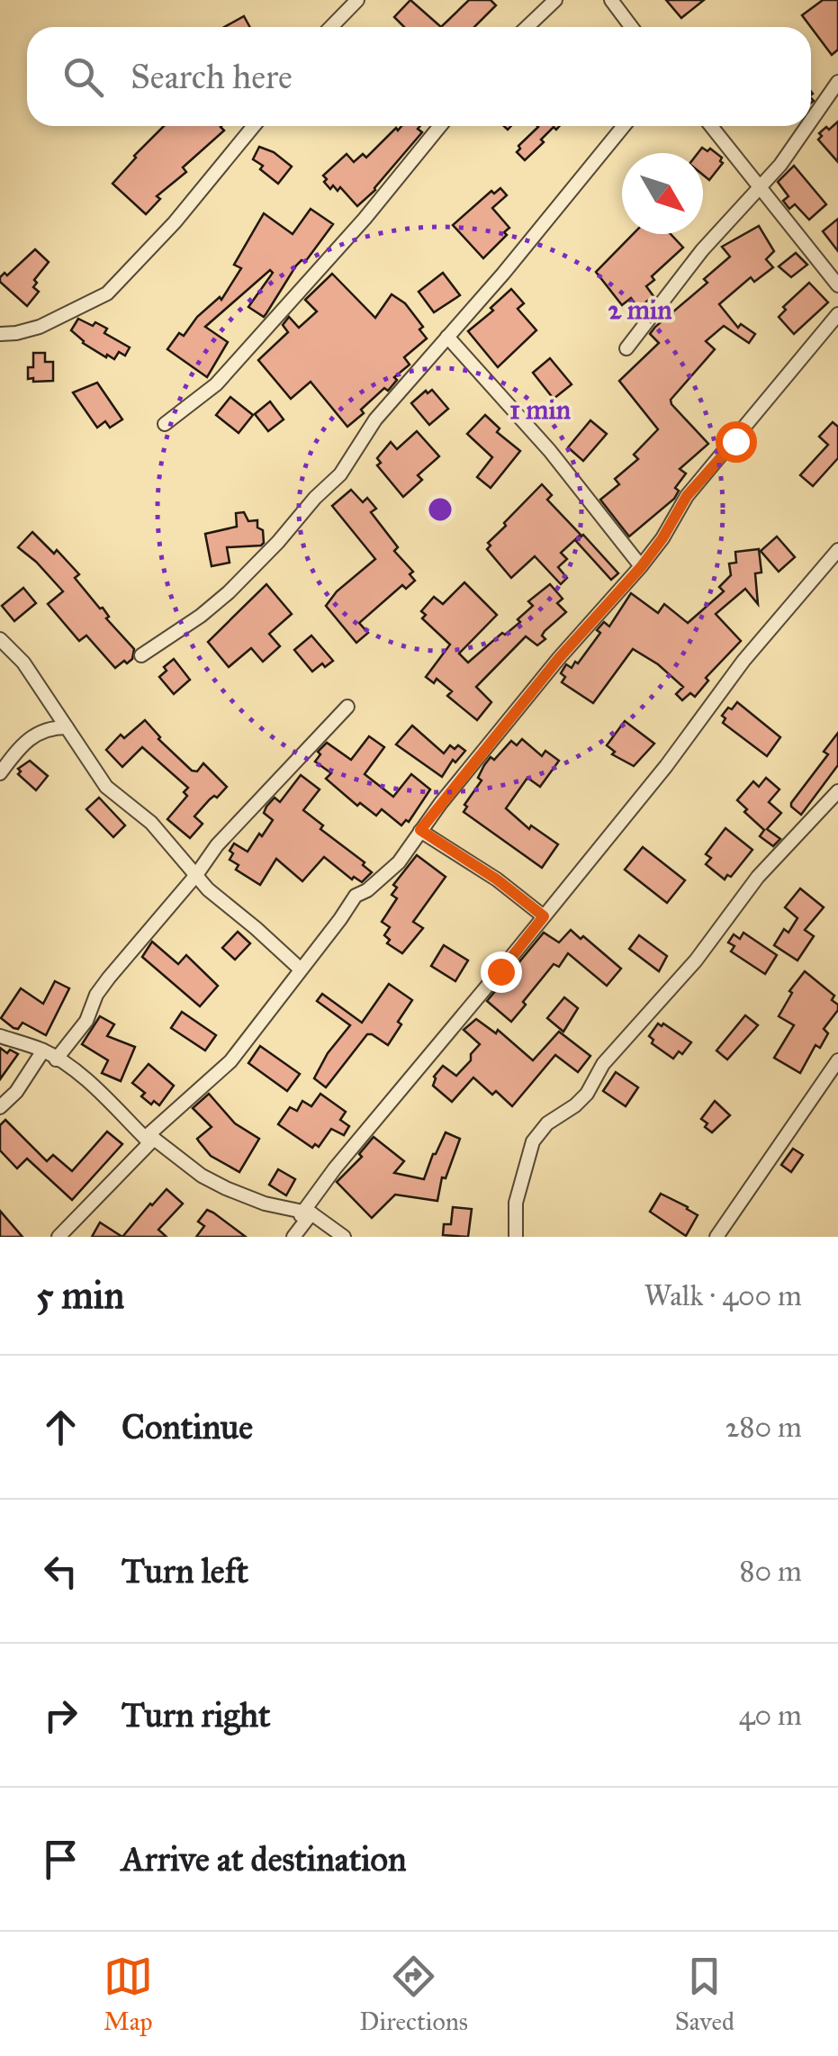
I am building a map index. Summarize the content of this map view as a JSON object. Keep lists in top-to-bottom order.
{
  "north": "bottom right",
  "page": {
    "search": "Search here",
    "heading": ["5 min", "Walk · 400 m"],
    "list": [
      ["Continue", "280 m"],
      ["Turn left", "80 m"],
      ["Turn right", "40 m"],
      "Arrive at destination"
    ],
    "nav": ["Map", "Directions", "Saved"]
  },
  "rings": ["2 min", "1 min"]
}
